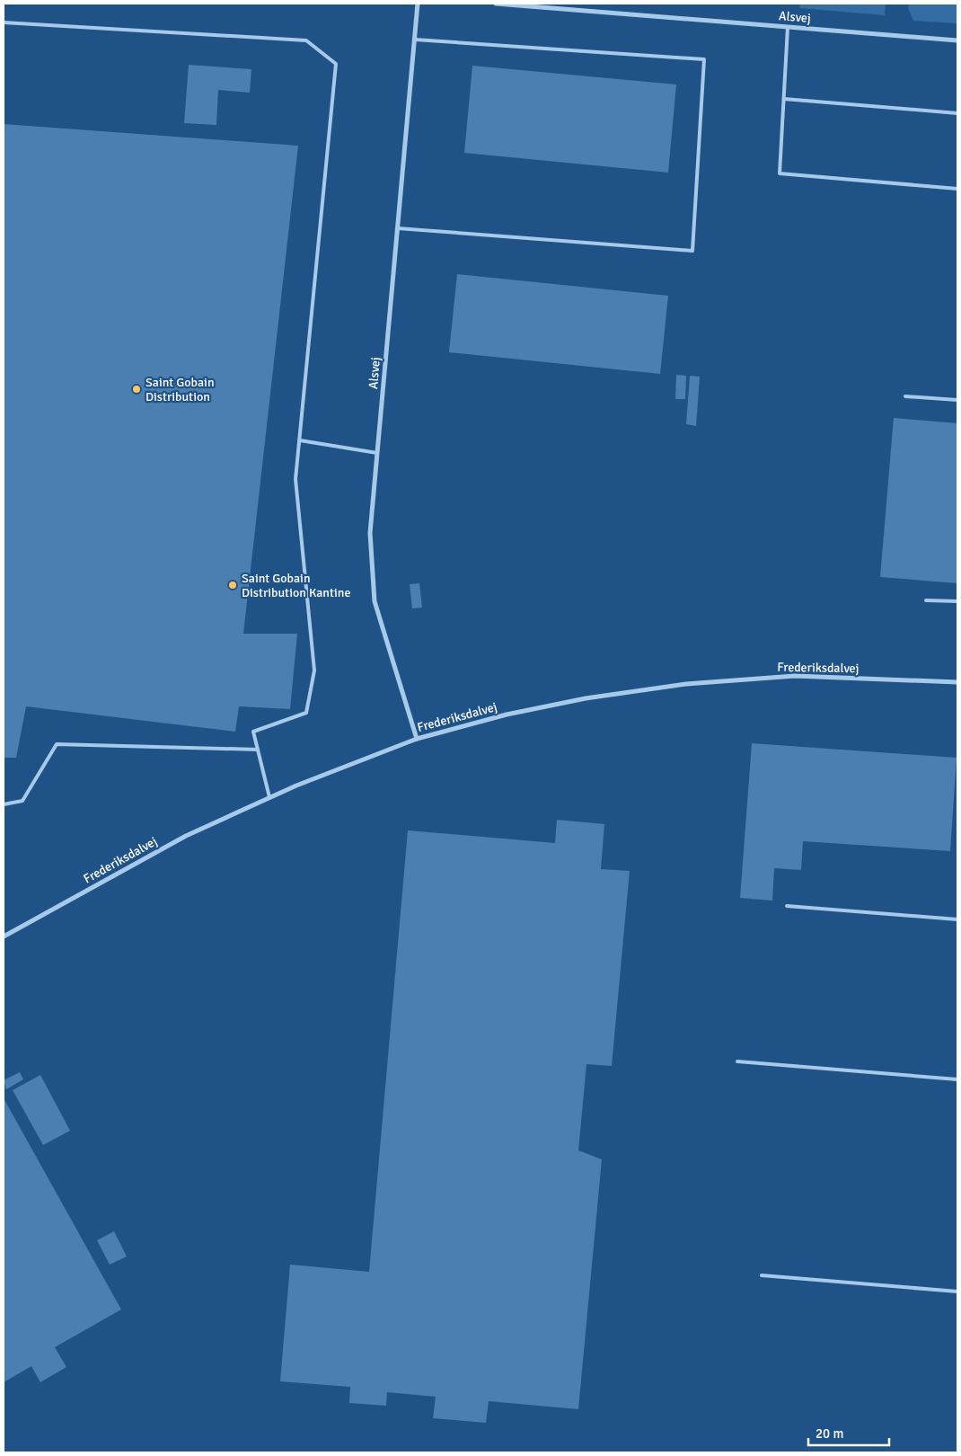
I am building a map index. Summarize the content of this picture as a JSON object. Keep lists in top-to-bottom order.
{
  "streets": {
    "street": ["Alsvej", "Frederiksdalvej"]
  },
  "crossings": [
    ["Alsvej", "Frederiksdalvej"]
  ],
  "places": ["Saint Gobain Distribution", "Saint Gobain Distribution Kantine"],
  "scale_bar": "20 m"
}
